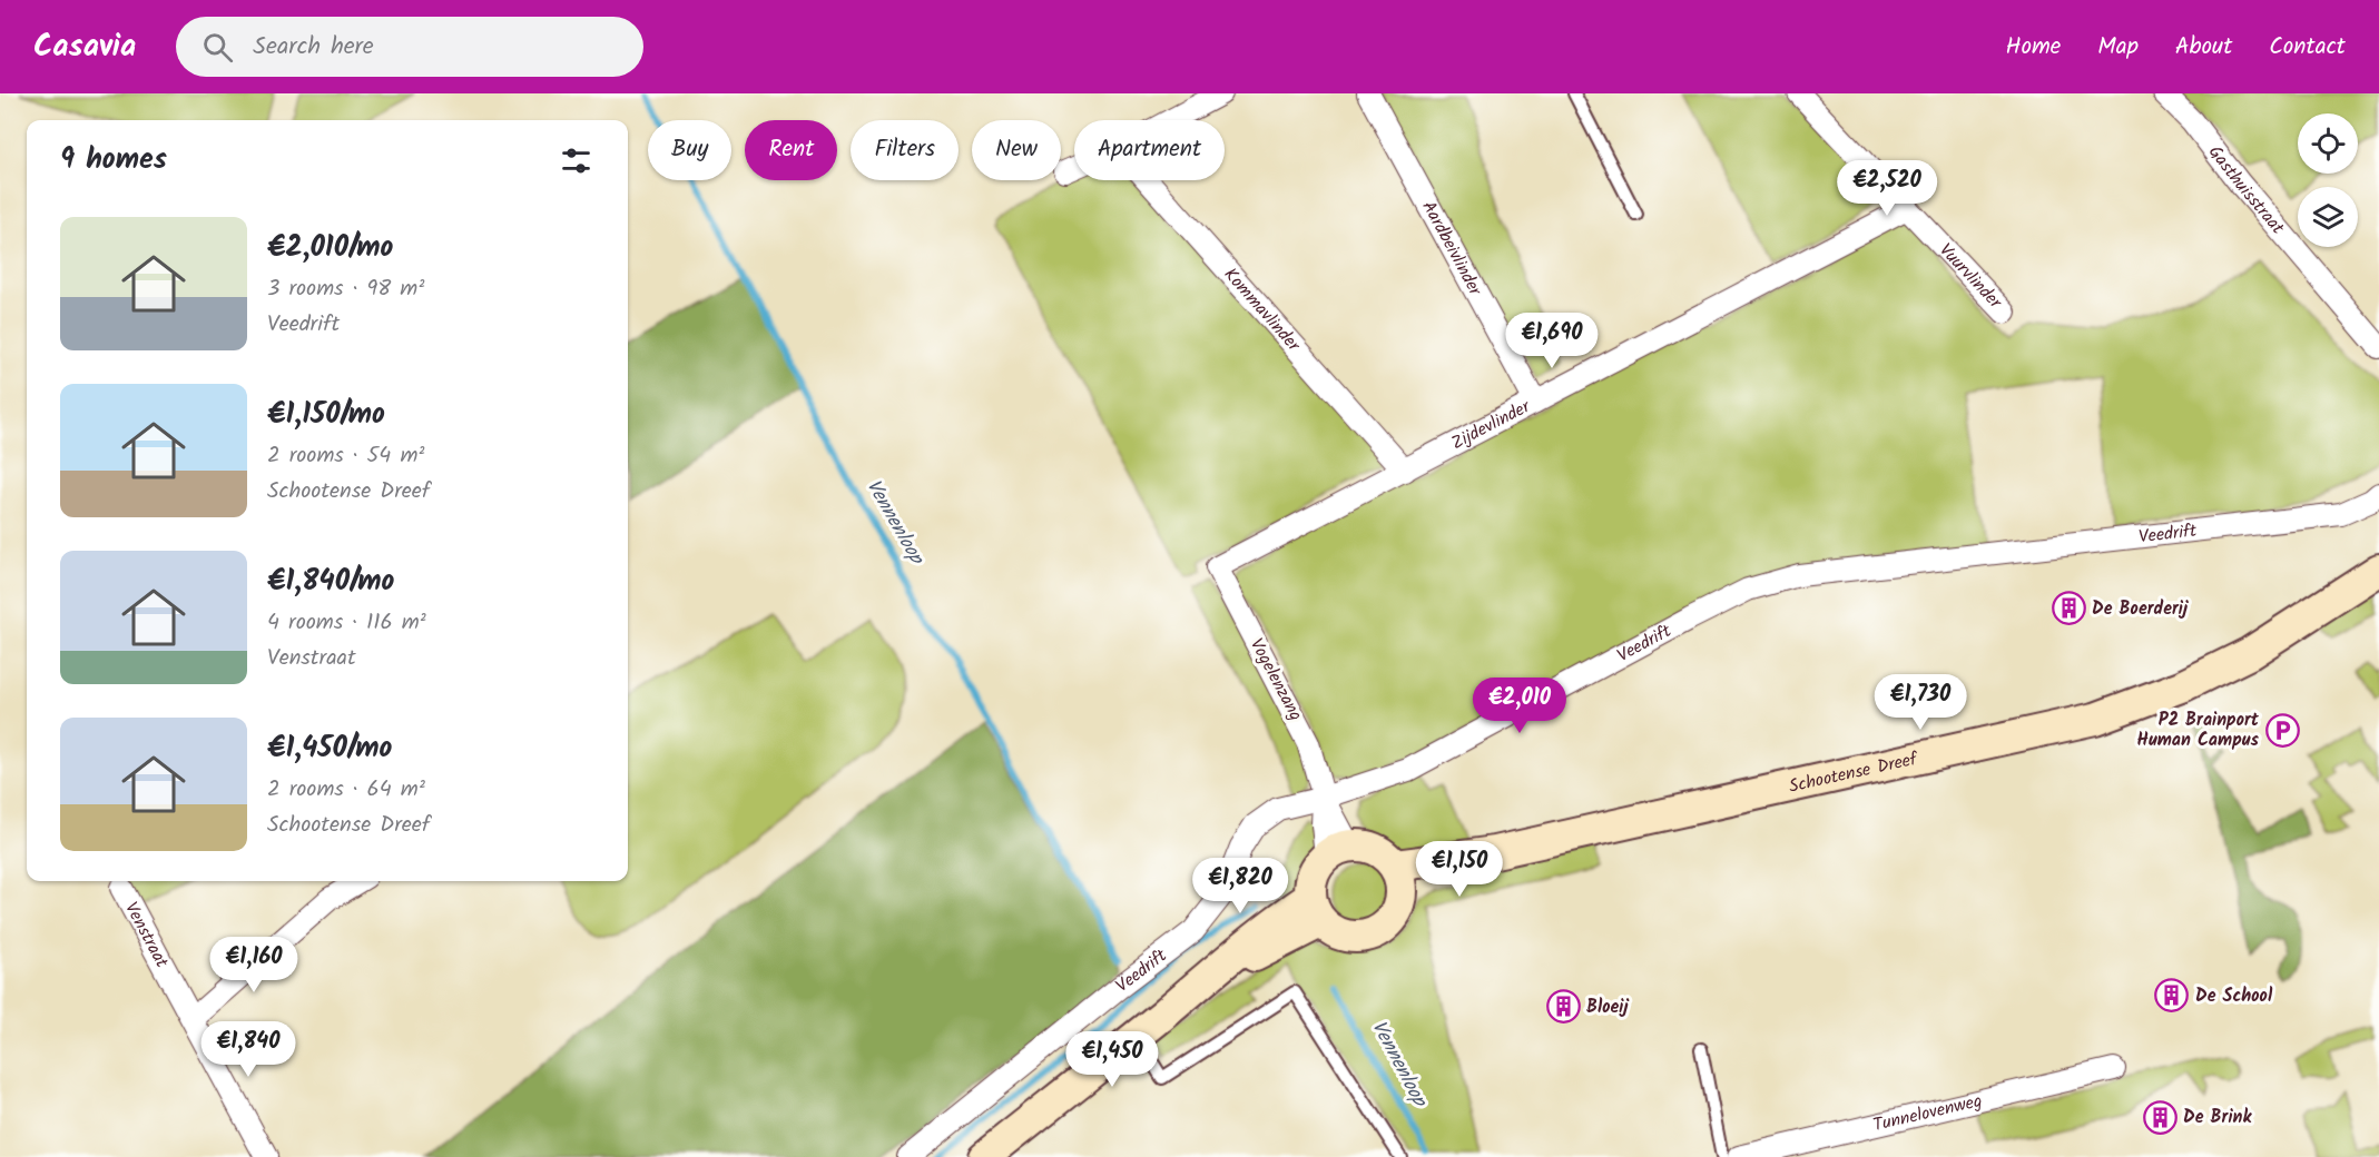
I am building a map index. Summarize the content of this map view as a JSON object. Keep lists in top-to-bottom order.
{
  "streets": {
    "street": [
      "Gasthuisstraat",
      "Aardbeivlinder",
      "Vuurvlinder",
      "Kommavlinder",
      "Zijdevlinder",
      "Veedrift",
      "Vogelenzang",
      "Schootense Dreef",
      "Venstraat",
      "Tunnelovenweg"
    ]
  },
  "crossings": [
    ["Aardbeivlinder", "Zijdevlinder"],
    ["Vuurvlinder", "Zijdevlinder"],
    ["Kommavlinder", "Zijdevlinder"],
    ["Zijdevlinder", "Vogelenzang"],
    ["Veedrift", "Vogelenzang"],
    ["Vogelenzang", "Schootense Dreef"]
  ],
  "water": ["Vennenloop"],
  "places": {
    "building": [
      "De Boerderij",
      "De School",
      "Bloeij",
      "De Brink"
    ],
    "parking": ["P2 Brainport Human Campus"]
  },
  "page": {
    "header": "Casavia",
    "search": "Search here",
    "nav": [
      "Home",
      "Map",
      "About",
      "Contact"
    ],
    "chip": [
      "Buy",
      "Rent",
      "Filters",
      "New",
      "Apartment"
    ],
    "heading": "9 homes",
    "price": [
      "€2,520",
      "€1,690",
      "€1,730",
      "€2,010",
      "€1,150",
      "€1,820",
      "€1,160",
      "€1,840",
      "€1,450"
    ],
    "list": [
      {
        "name": "€2,010/mo",
        "note": "3 rooms · 98 m² · Veedrift"
      },
      {
        "name": "€1,150/mo",
        "note": "2 rooms · 54 m² · Schootense Dreef"
      },
      {
        "name": "€1,840/mo",
        "note": "4 rooms · 116 m² · Venstraat"
      },
      {
        "name": "€1,450/mo",
        "note": "2 rooms · 64 m² · Schootense Dreef"
      }
    ]
  }
}
